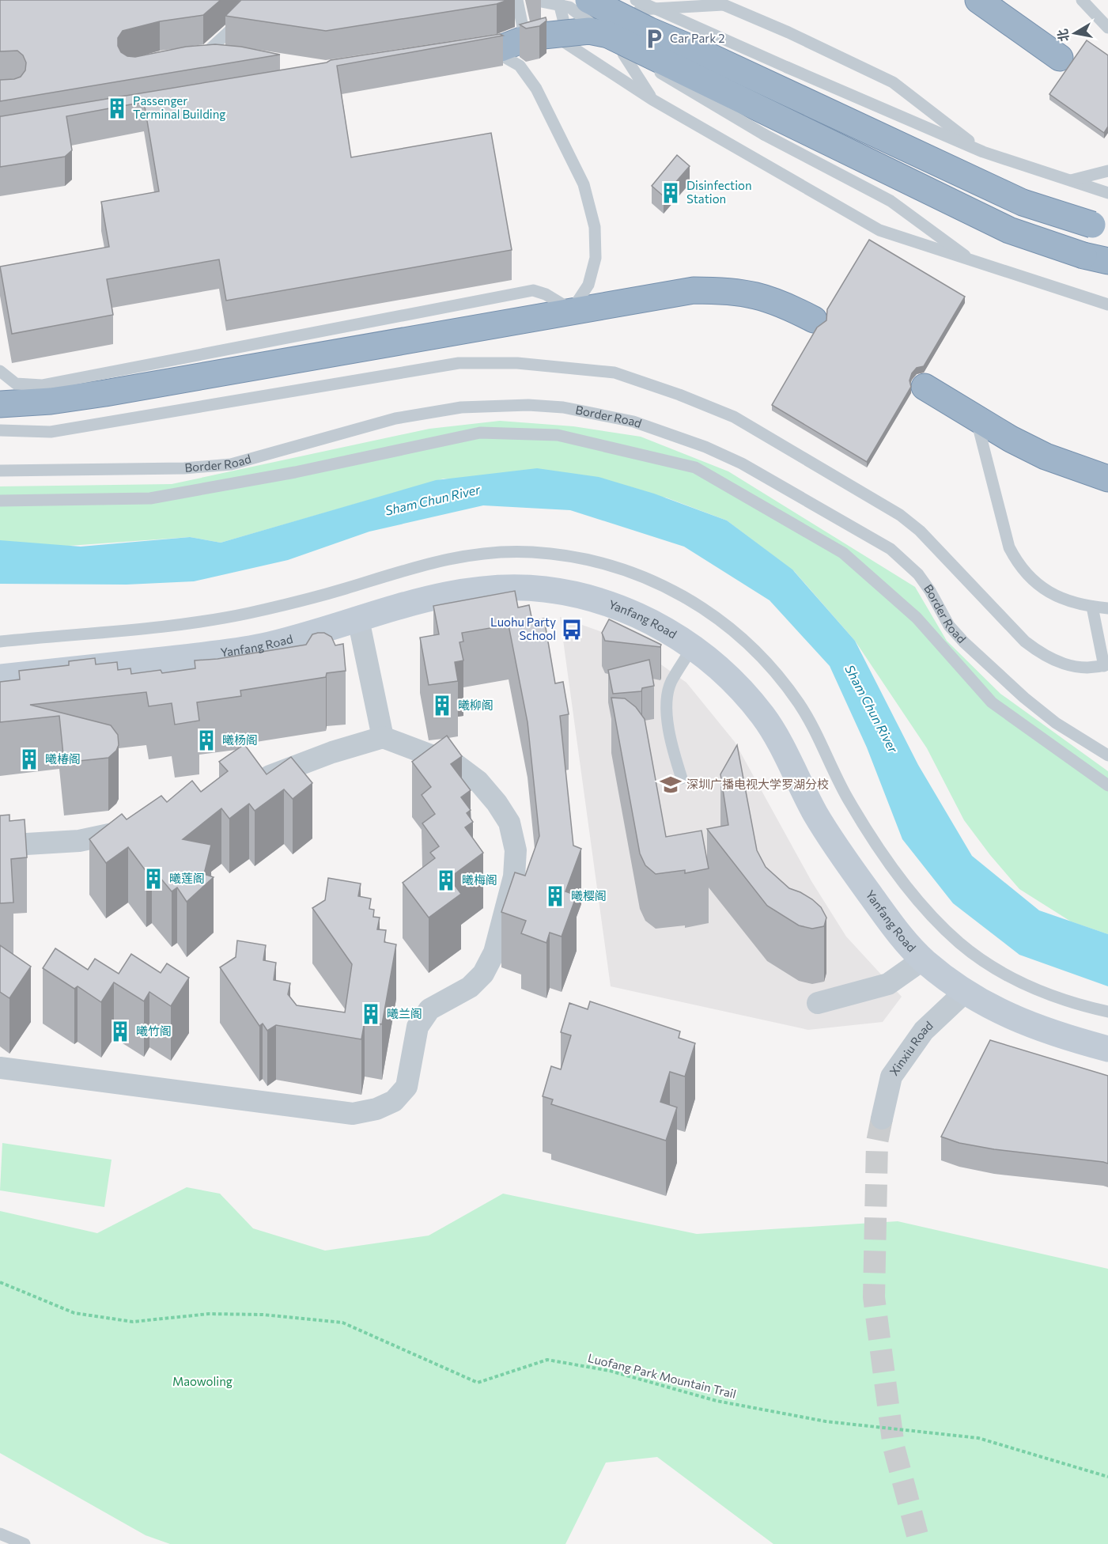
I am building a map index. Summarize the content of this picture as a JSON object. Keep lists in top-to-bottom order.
{
  "streets": {
    "main road": ["Yanfang Road"],
    "street": ["Xinxiu Road"],
    "lane": ["Border Road"],
    "path": ["Luofang Park Mountain Trail"]
  },
  "crossings": [
    ["Yanfang Road", "Xinxiu Road"]
  ],
  "water": ["Sham Chun River"],
  "parks": ["Maowoling"],
  "places": {
    "parking": ["Car Park 2"],
    "building": [
      "Passenger Terminal Building",
      "Disinfection Station",
      "曦柳阁",
      "曦杨阁",
      "曦椿阁",
      "曦莲阁",
      "曦梅阁",
      "曦樱阁",
      "曦兰阁",
      "曦竹阁"
    ],
    "bus stop": ["Luohu Party School"],
    "school or university": ["深圳广播电视大学罗湖分校"]
  },
  "north": "left"
}
